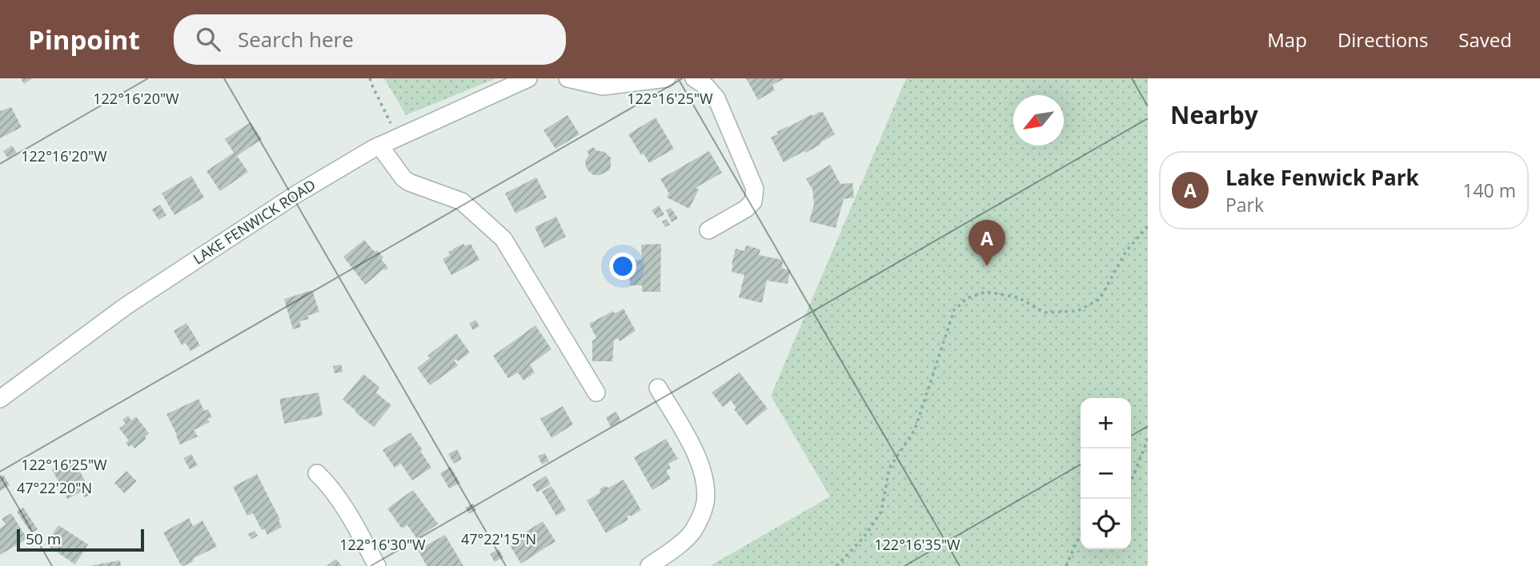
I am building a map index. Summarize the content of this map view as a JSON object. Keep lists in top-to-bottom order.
{
  "streets": {
    "street": ["LAKE FENWICK ROAD"]
  },
  "scale_bar": "50 m",
  "north": "bottom left",
  "page": {
    "header": "Pinpoint",
    "search": "Search here",
    "nav": ["Map", "Directions", "Saved"],
    "heading": "Nearby",
    "list": [
      {
        "mark": "A",
        "name": "Lake Fenwick Park",
        "note": "Park",
        "value": "140 m"
      }
    ],
    "pins": "A",
    "map_buttons": ["+", "−"],
    "scale": "50 m"
  },
  "coordinates": [
    "122°16'20\"W",
    "122°16'25\"W",
    "47°22'20\"N",
    "47°22'15\"N",
    "122°16'30\"W",
    "122°16'35\"W"
  ]
}
